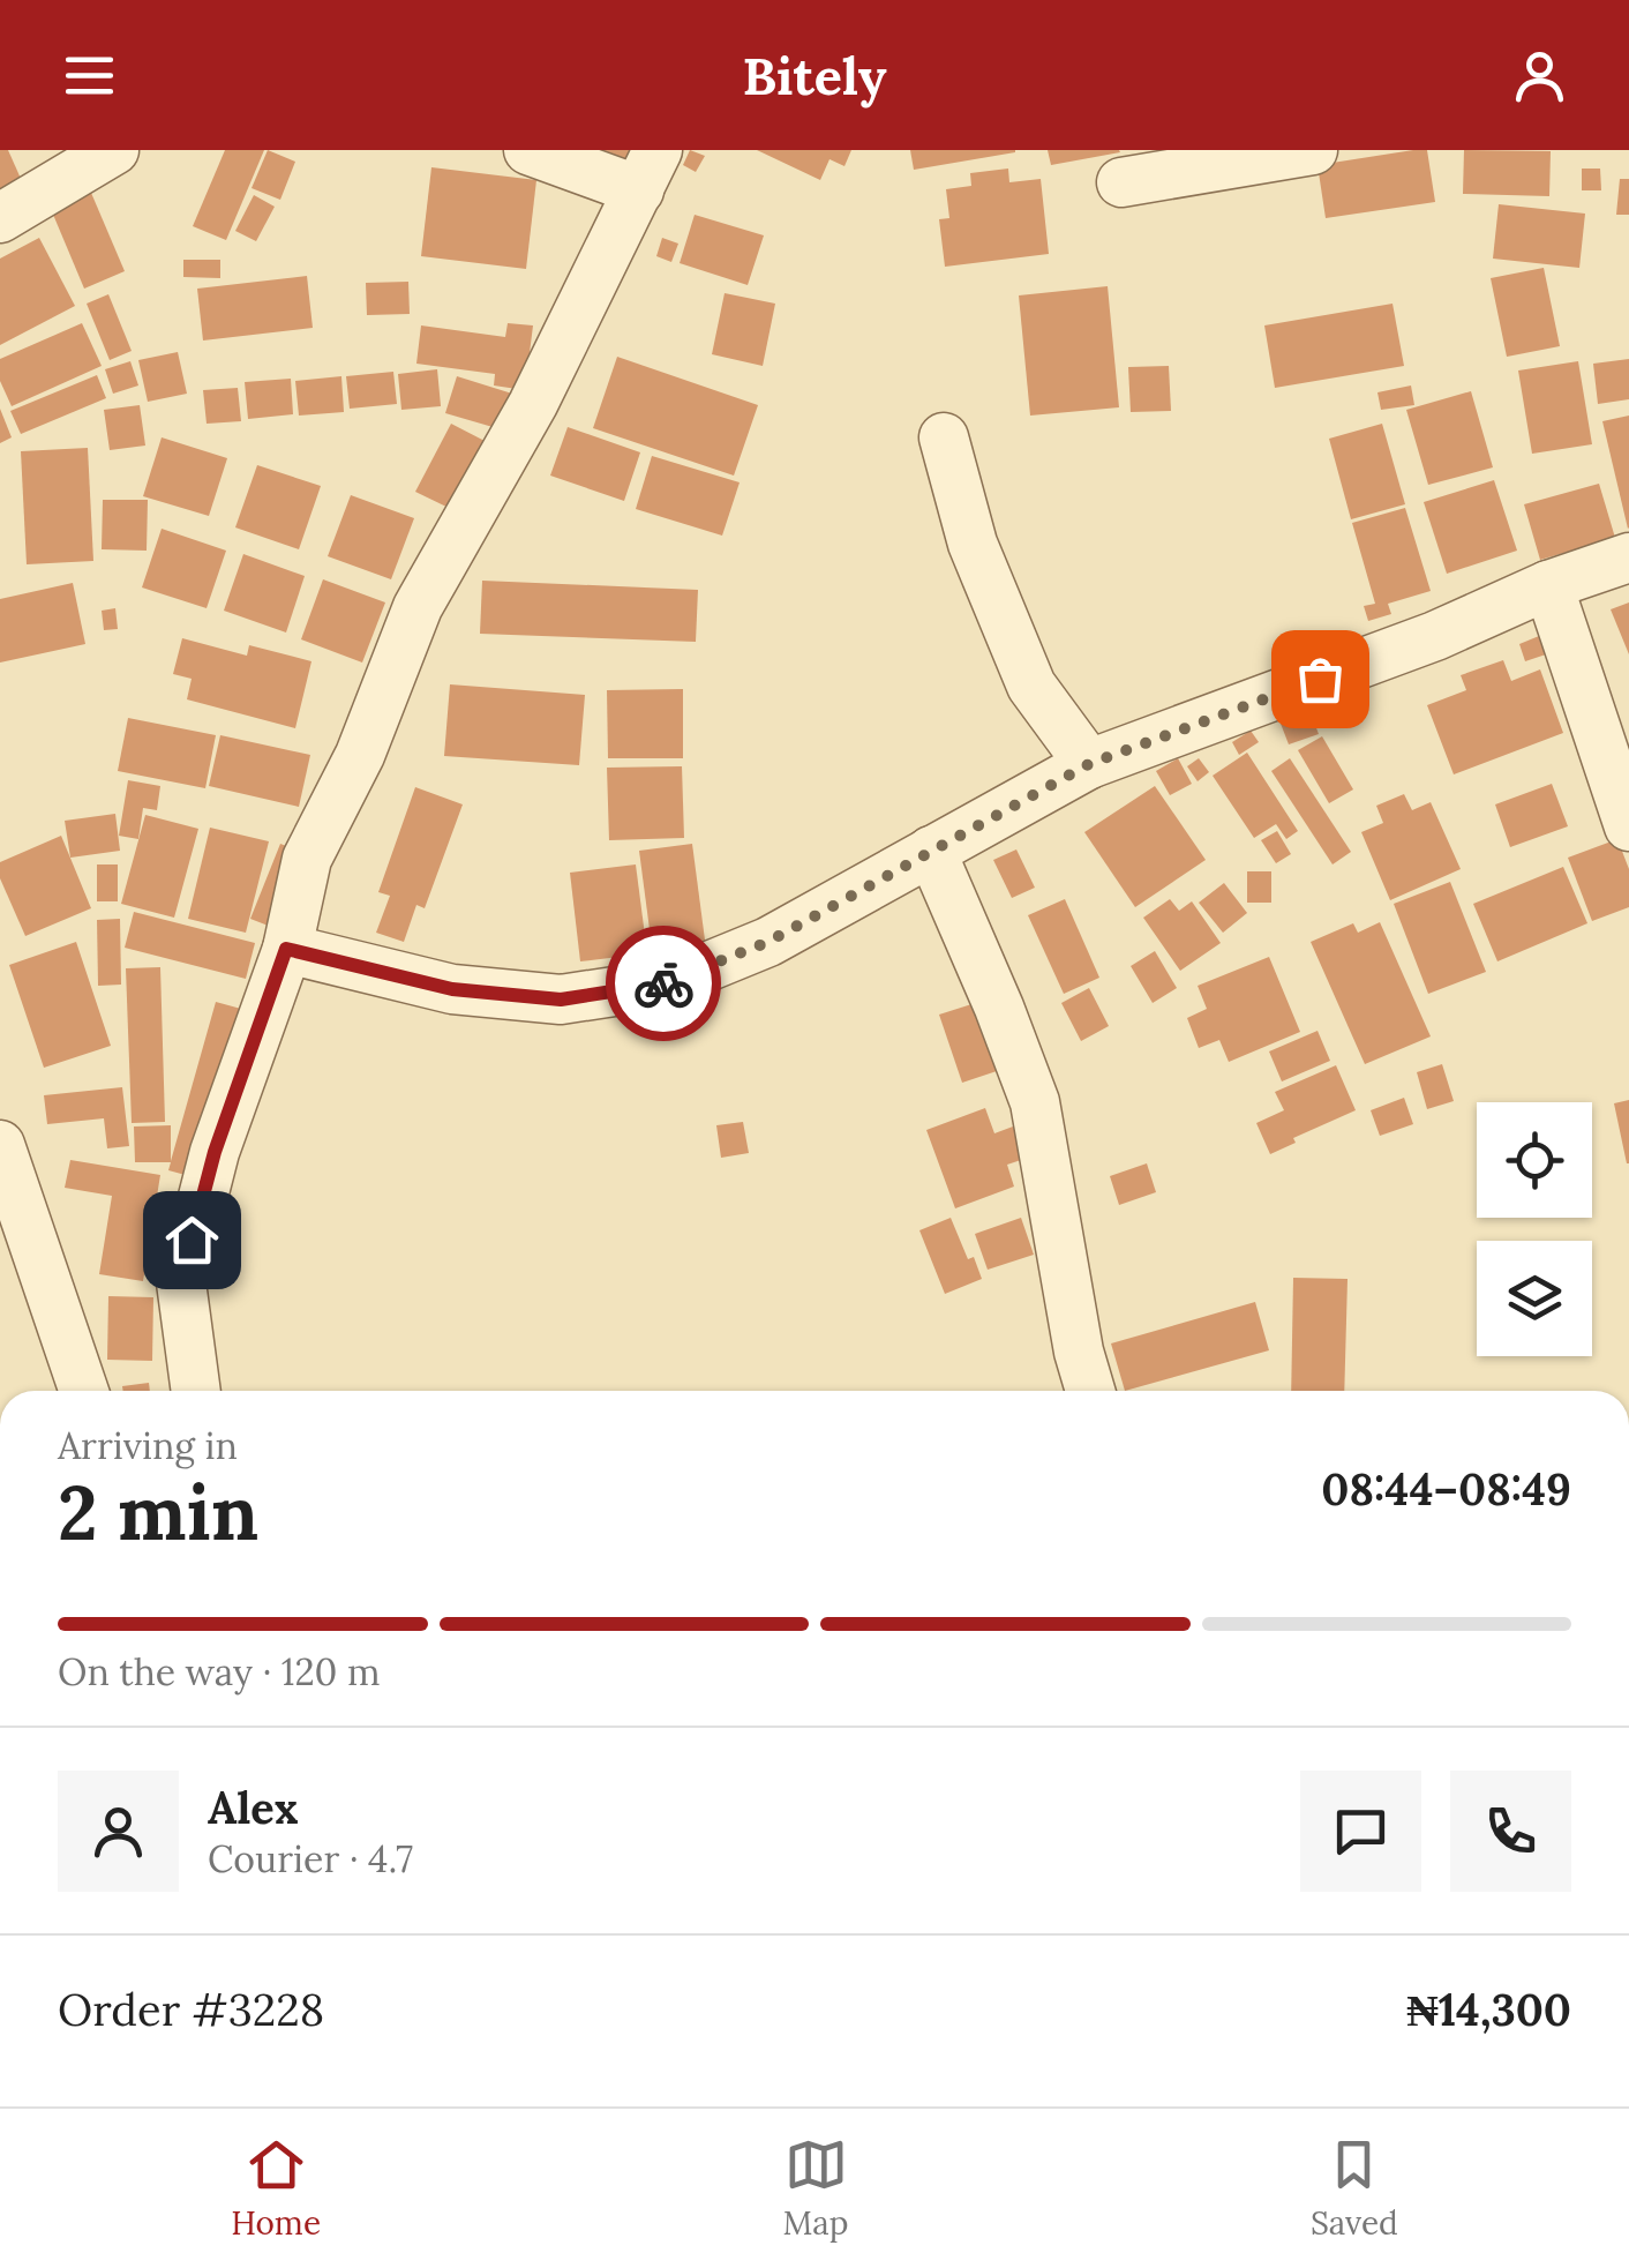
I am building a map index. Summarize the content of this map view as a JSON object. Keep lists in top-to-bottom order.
{
  "page": {
    "header": "Bitely",
    "heading": ["2 min", "Arriving in", "08:44–08:49"],
    "panel": [
      "Alex",
      "Courier · 4.7",
      "Order #3228",
      "₦14,300"
    ],
    "bar": "On the way · 120 m",
    "tabs": ["Home", "Map", "Saved"]
  }
}
